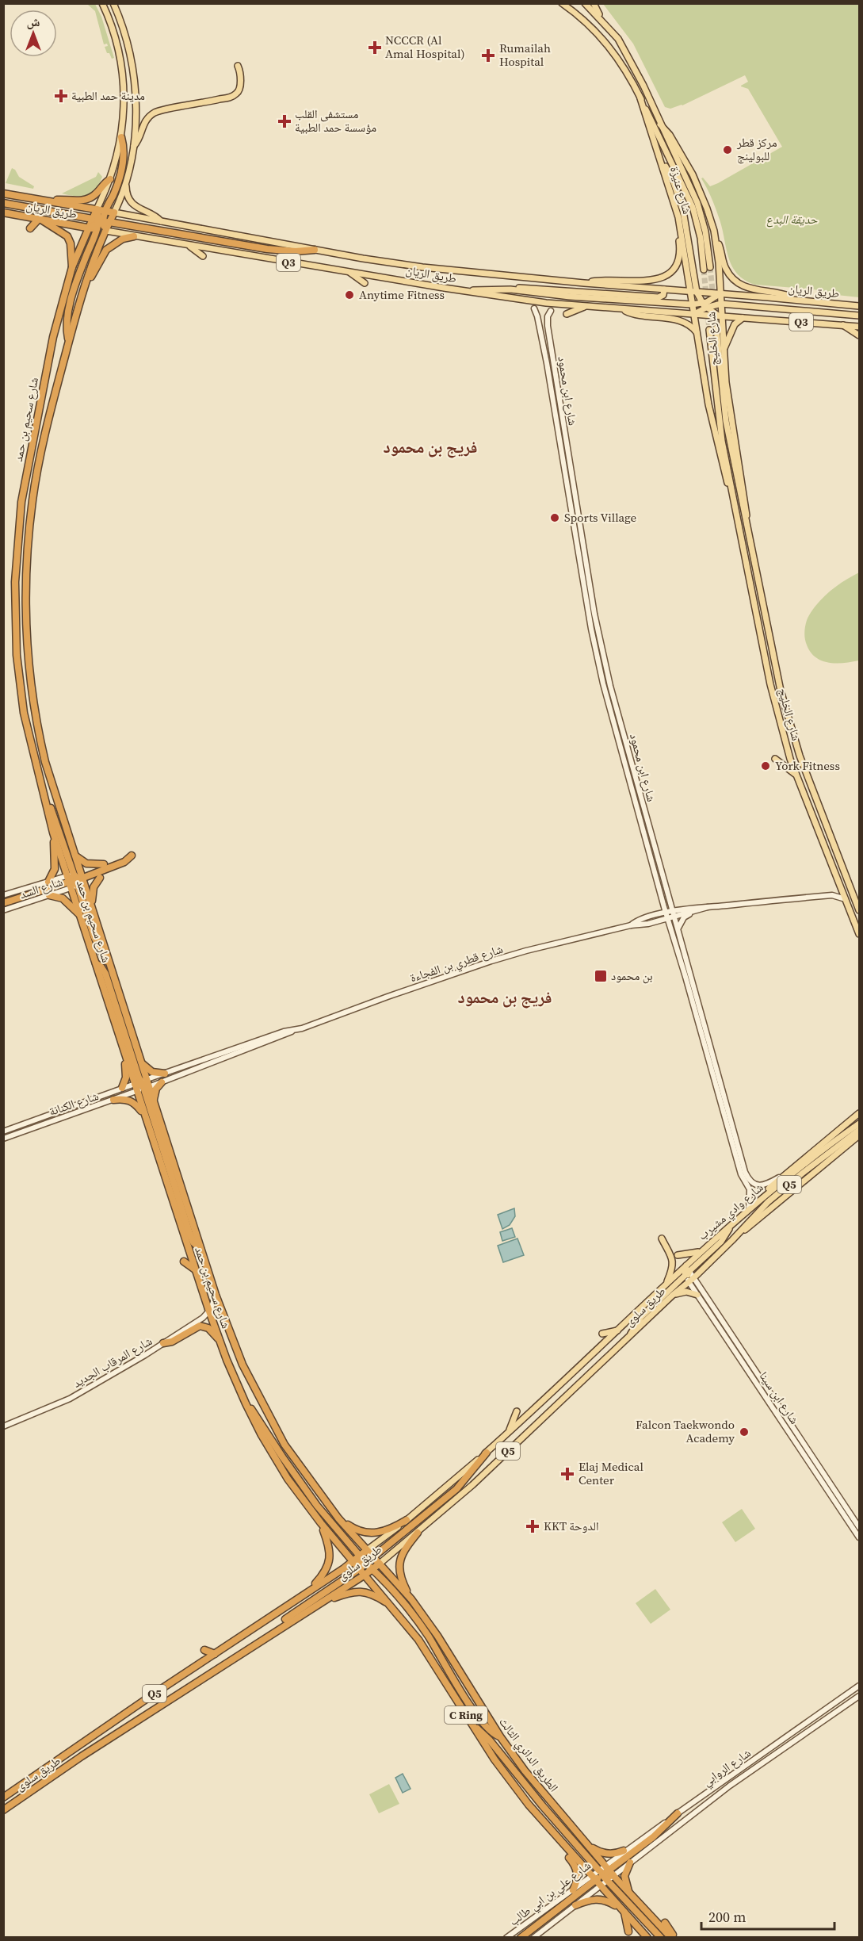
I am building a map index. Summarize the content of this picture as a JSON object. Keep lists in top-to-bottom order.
{
  "streets": {
    "highway": [
      "طريق الريان",
      "Q3",
      "شارع سحيم بن حمد",
      "Q5",
      "طريق سلوى",
      "C Ring",
      "الطريق الدائري الثالث"
    ],
    "main road": ["شارع عنيزة", "شارع الخليج", "شارع وادي مشيرب"],
    "street": [
      "شارع ابن محمود",
      "شارع السد",
      "شارع قطري بن الفجاءة",
      "شارع الكنانة",
      "شارع المرقاب الجديد",
      "شارع ابن سينا",
      "شارع الروابي",
      "شارع علي بن ابي طالب"
    ]
  },
  "crossings": [
    ["شارع عنيزة", "طريق الريان"],
    ["شارع عنيزة", "شارع الخليج"],
    ["طريق الريان", "شارع الخليج"],
    ["طريق الريان", "شارع سحيم بن حمد"],
    ["شارع الخليج", "شارع قطري بن الفجاءة"],
    ["شارع ابن محمود", "شارع قطري بن الفجاءة"],
    ["شارع ابن محمود", "شارع وادي مشيرب"],
    ["شارع سحيم بن حمد", "شارع السد"],
    ["شارع سحيم بن حمد", "شارع قطري بن الفجاءة"],
    ["شارع سحيم بن حمد", "شارع الكنانة"],
    ["شارع سحيم بن حمد", "طريق سلوى"],
    ["شارع سحيم بن حمد", "شارع المرقاب الجديد"],
    ["شارع سحيم بن حمد", "C Ring"],
    ["شارع سحيم بن حمد", "الطريق الدائري الثالث"],
    ["شارع قطري بن الفجاءة", "شارع الكنانة"],
    ["شارع وادي مشيرب", "طريق سلوى"],
    ["شارع وادي مشيرب", "شارع ابن سينا"],
    ["طريق سلوى", "شارع ابن سينا"],
    ["طريق سلوى", "C Ring"],
    ["طريق سلوى", "الطريق الدائري الثالث"],
    ["C Ring", "شارع علي بن ابي طالب"],
    ["الطريق الدائري الثالث", "شارع الروابي"]
  ],
  "districts": ["فريج بن محمود", "فريج بن محمود"],
  "parks": ["حديقة البدع"],
  "places": {
    "health": [
      "NCCCR (Al Amal Hospital)",
      "Rumailah Hospital",
      "مدينة حمد الطبية",
      "مستشفى القلب مؤسسة حمد الطبية",
      "Elaj Medical Center",
      "KKT الدوحة"
    ],
    "other": [
      "مركز قطر للبولينج",
      "Anytime Fitness",
      "Sports Village",
      "York Fitness",
      "Falcon Taekwondo Academy"
    ],
    "transit": ["بن محمود"]
  },
  "scale_bar": "200 m",
  "north": "top"
}
